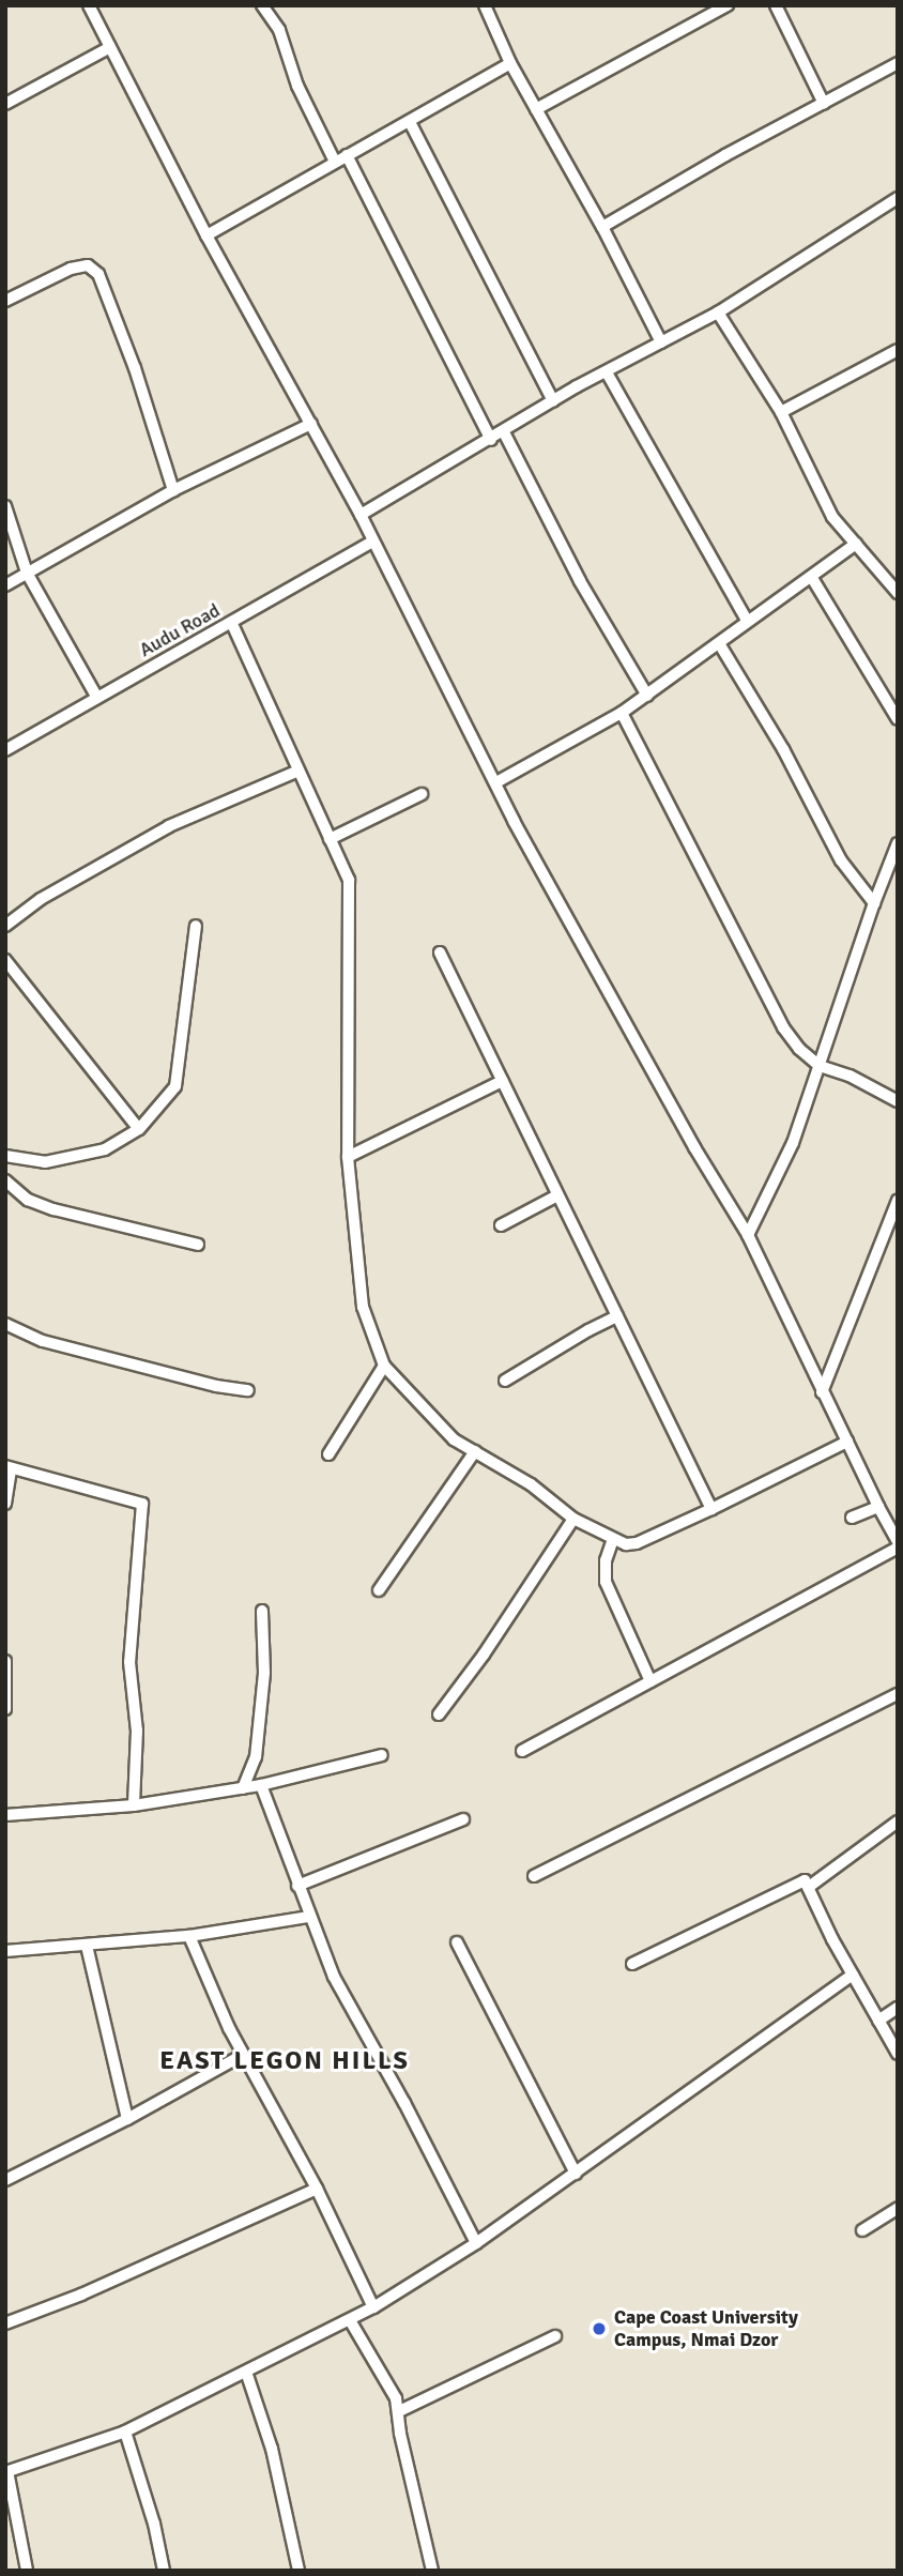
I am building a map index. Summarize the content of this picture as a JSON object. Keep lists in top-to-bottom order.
{
  "streets": {
    "street": ["Audu Road"]
  },
  "districts": ["EAST LEGON HILLS"],
  "places": ["Cape Coast University Campus, Nmai Dzor"]
}
